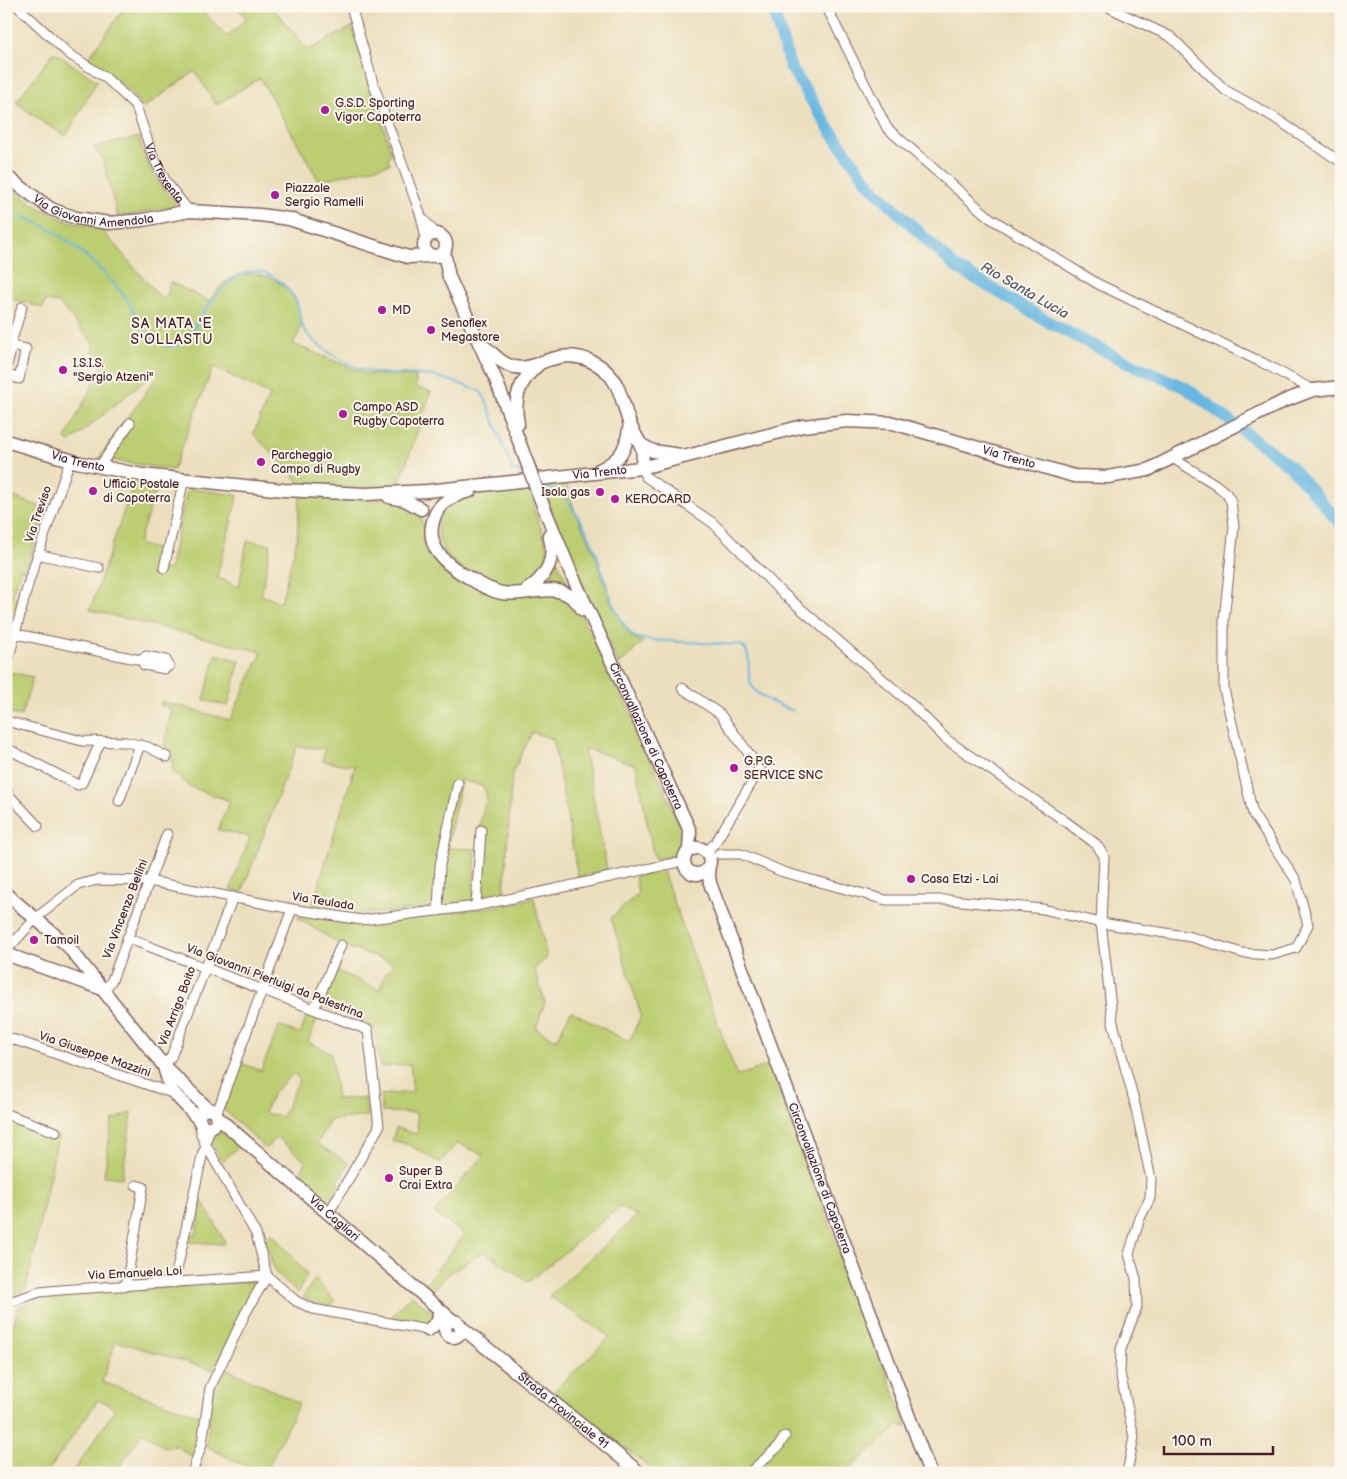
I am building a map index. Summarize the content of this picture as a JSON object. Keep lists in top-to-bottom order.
{
  "streets": {
    "street": [
      "Via Trexenta",
      "Via Giovanni Amendola",
      "Via Trento",
      "Via Treviso",
      "Circonvallazione di Capoterra",
      "Via Teulada",
      "Via Vincenzo Bellini",
      "Via Giovanni Pierluigi da Palestrina",
      "Via Arrigo Boito",
      "Via Giuseppe Mazzini",
      "Via Cagliari",
      "Via Emanuela Loi",
      "Strada Provinciale 91"
    ]
  },
  "crossings": [
    ["Via Trexenta", "Via Giovanni Amendola"],
    ["Via Trento", "Via Treviso"],
    ["Via Trento", "Via Teulada"],
    ["Circonvallazione di Capoterra", "Via Teulada"],
    ["Via Teulada", "Via Vincenzo Bellini"],
    ["Via Teulada", "Via Arrigo Boito"],
    ["Via Vincenzo Bellini", "Via Giovanni Pierluigi da Palestrina"],
    ["Via Giovanni Pierluigi da Palestrina", "Via Arrigo Boito"],
    ["Via Giovanni Pierluigi da Palestrina", "Via Cagliari"],
    ["Via Cagliari", "Strada Provinciale 91"]
  ],
  "districts": ["SA MATA 'E S'OLLASTU"],
  "water": ["Rio Santa Lucia"],
  "places": [
    "G.S.D. Sporting Vigor Capoterra",
    "Piazzale Sergio Ramelli",
    "MD",
    "Senoflex Megastore",
    "I.S.I.S. \"Sergio Atzeni\"",
    "Campo ASD Rugby Capoterra",
    "Parcheggio Campo di Rugby",
    "Ufficio Postale di Capoterra",
    "Isola gas",
    "KEROCARD",
    "G.P.G. SERVICE SNC",
    "Casa Etzi - Lai",
    "Tamoil",
    "Super B Crai Extra"
  ],
  "scale_bar": "100 m"
}
